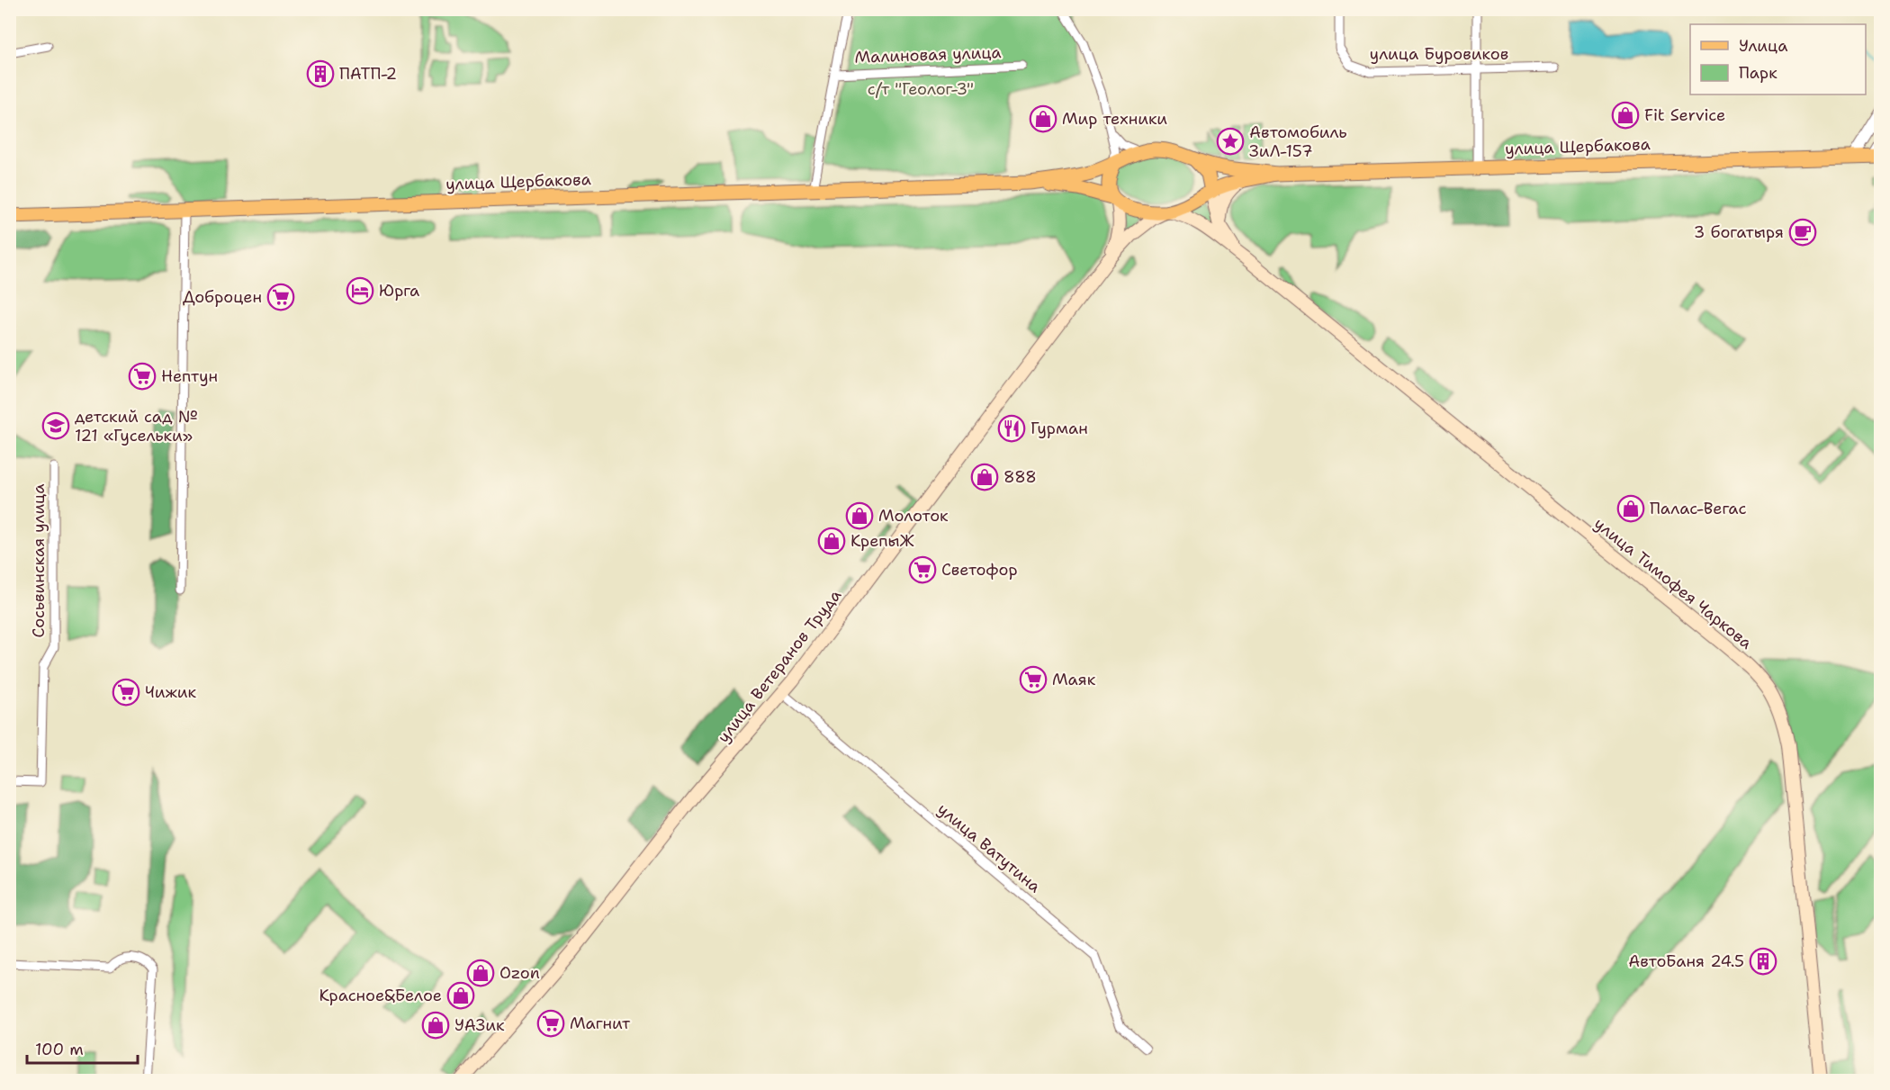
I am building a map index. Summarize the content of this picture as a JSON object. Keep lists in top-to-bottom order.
{
  "streets": {
    "main road": ["улица Щербакова", "улица Тимофея Чаркова", "улица Ветеранов Труда"],
    "street": [
      "улица Буровиков",
      "Малиновая улица",
      "Сосьвинская улица",
      "улица Ватутина"
    ]
  },
  "crossings": [
    ["улица Ветеранов Труда", "улица Ватутина"]
  ],
  "parks": ["с/т \"Геолог-3\""],
  "places": {
    "building": ["ПАТП-2", "АвтоБаня 24.5"],
    "shop": [
      "Fit Service",
      "Мир техники",
      "888",
      "Палас-Вегас",
      "Молоток",
      "КрепыЖ",
      "Ozon",
      "Красное&Белое",
      "УАЗик"
    ],
    "place": ["Автомобиль ЗиЛ-157"],
    "cafe": ["3 богатыря"],
    "hotel": ["Юрга"],
    "supermarket": [
      "Доброцен",
      "Нептун",
      "Светофор",
      "Маяк",
      "Чижик",
      "Магнит"
    ],
    "school or university": ["детский сад № 121 «Гусельки»"],
    "restaurant": ["Гурман"]
  },
  "legend": ["Улица", "Парк"],
  "scale_bar": "100 m"
}
